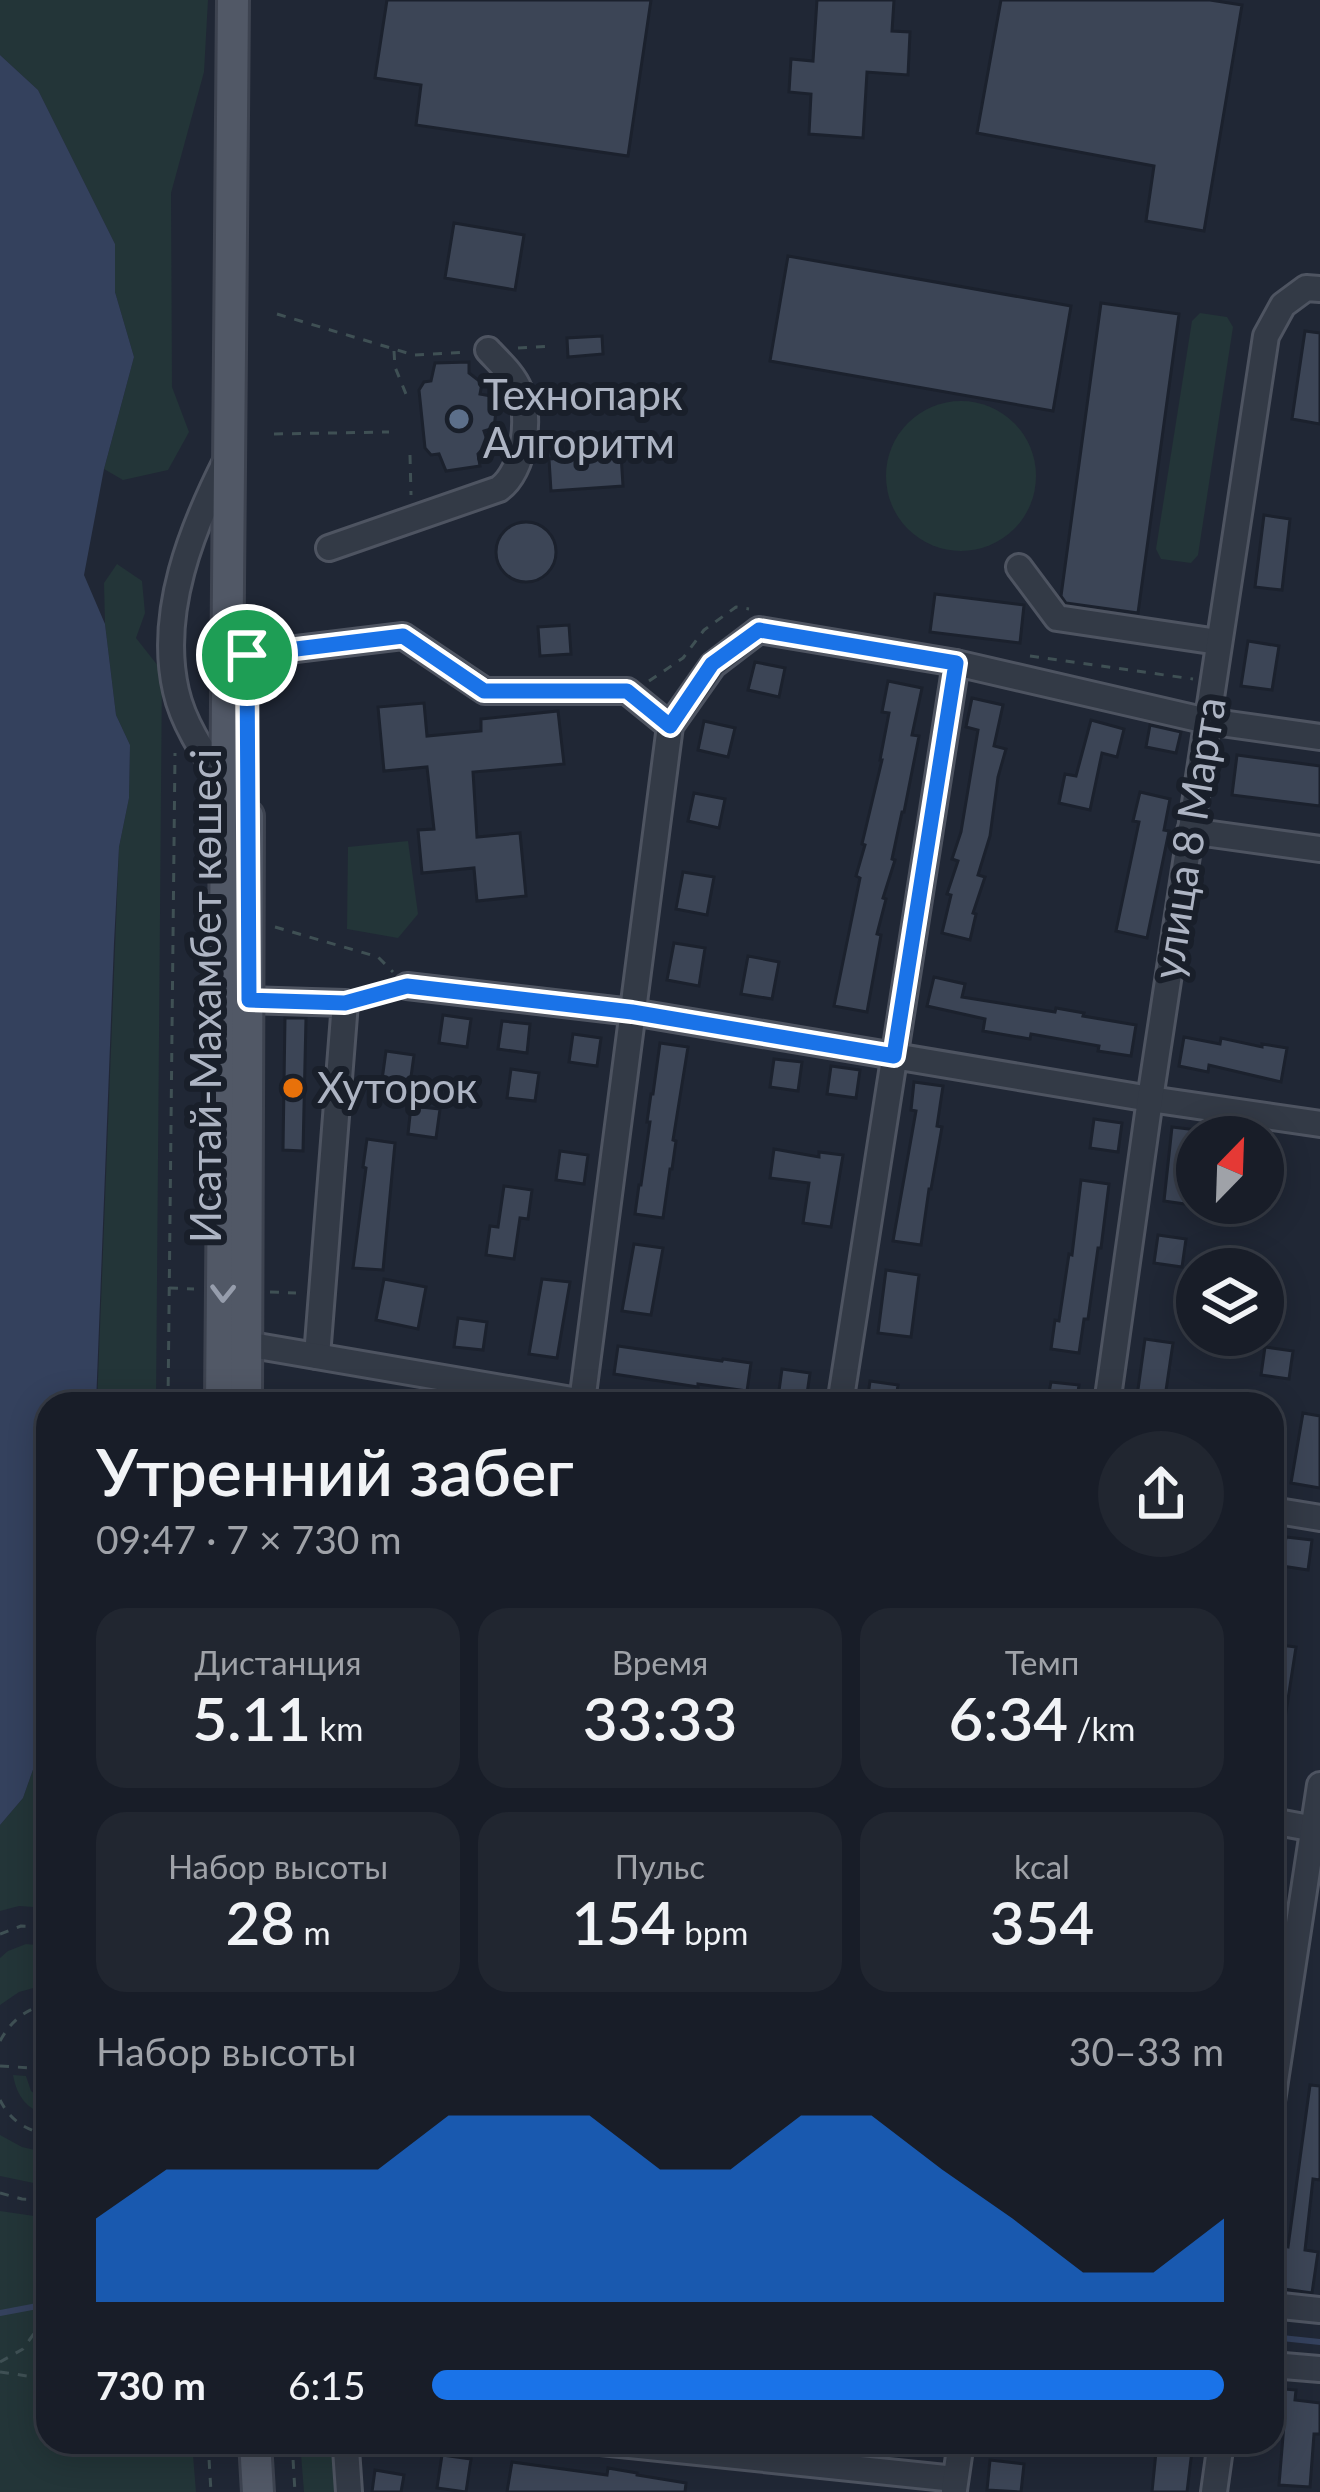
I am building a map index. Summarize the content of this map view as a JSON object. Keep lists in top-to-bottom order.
{
  "streets": {
    "main road": ["Исатай-Махамбет көшесі"],
    "street": ["улица 8 Марта"]
  },
  "places": ["Технопарк Алгоритм", "Хуторок"],
  "north": "top right",
  "page": {
    "heading": ["Утренний забег", "09:47 · 7 × 730 m"],
    "stats": [
      ["Дистанция", "5.11 km"],
      ["Время", "33:33"],
      ["Темп", "6:34 /km"],
      ["Набор высоты", "28 m"],
      ["Пульс", "154 bpm"],
      ["kcal", "354"]
    ],
    "chart": ["Набор высоты", "30–33 m"],
    "list": [
      {
        "name": "730 m",
        "note": "6:15"
      }
    ]
  }
}
